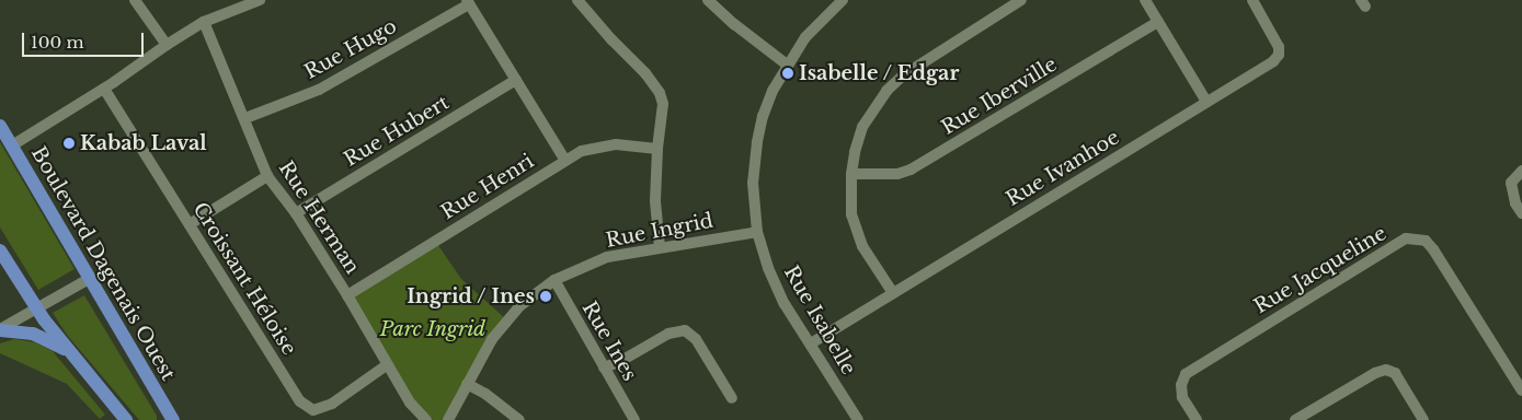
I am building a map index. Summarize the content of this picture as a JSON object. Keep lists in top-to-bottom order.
{
  "streets": {
    "main road": ["Boulevard Dagenais Ouest"],
    "street": [
      "Rue Hugo",
      "Rue Iberville",
      "Rue Hubert",
      "Rue Ivanhoe",
      "Rue Henri",
      "Rue Herman",
      "Rue Ingrid",
      "Rue Jacqueline",
      "Croissant Héloise",
      "Rue Isabelle",
      "Rue Ines"
    ]
  },
  "crossings": [
    ["Rue Hugo", "Rue Herman"],
    ["Rue Hubert", "Rue Herman"],
    ["Rue Ivanhoe", "Rue Isabelle"],
    ["Rue Henri", "Rue Herman"],
    ["Rue Herman", "Croissant Héloise"],
    ["Rue Ingrid", "Rue Isabelle"],
    ["Rue Ingrid", "Rue Ines"]
  ],
  "parks": ["Parc Ingrid"],
  "places": ["Isabelle / Edgar", "Kabab Laval", "Ingrid / Ines"],
  "scale_bar": "100 m"
}
